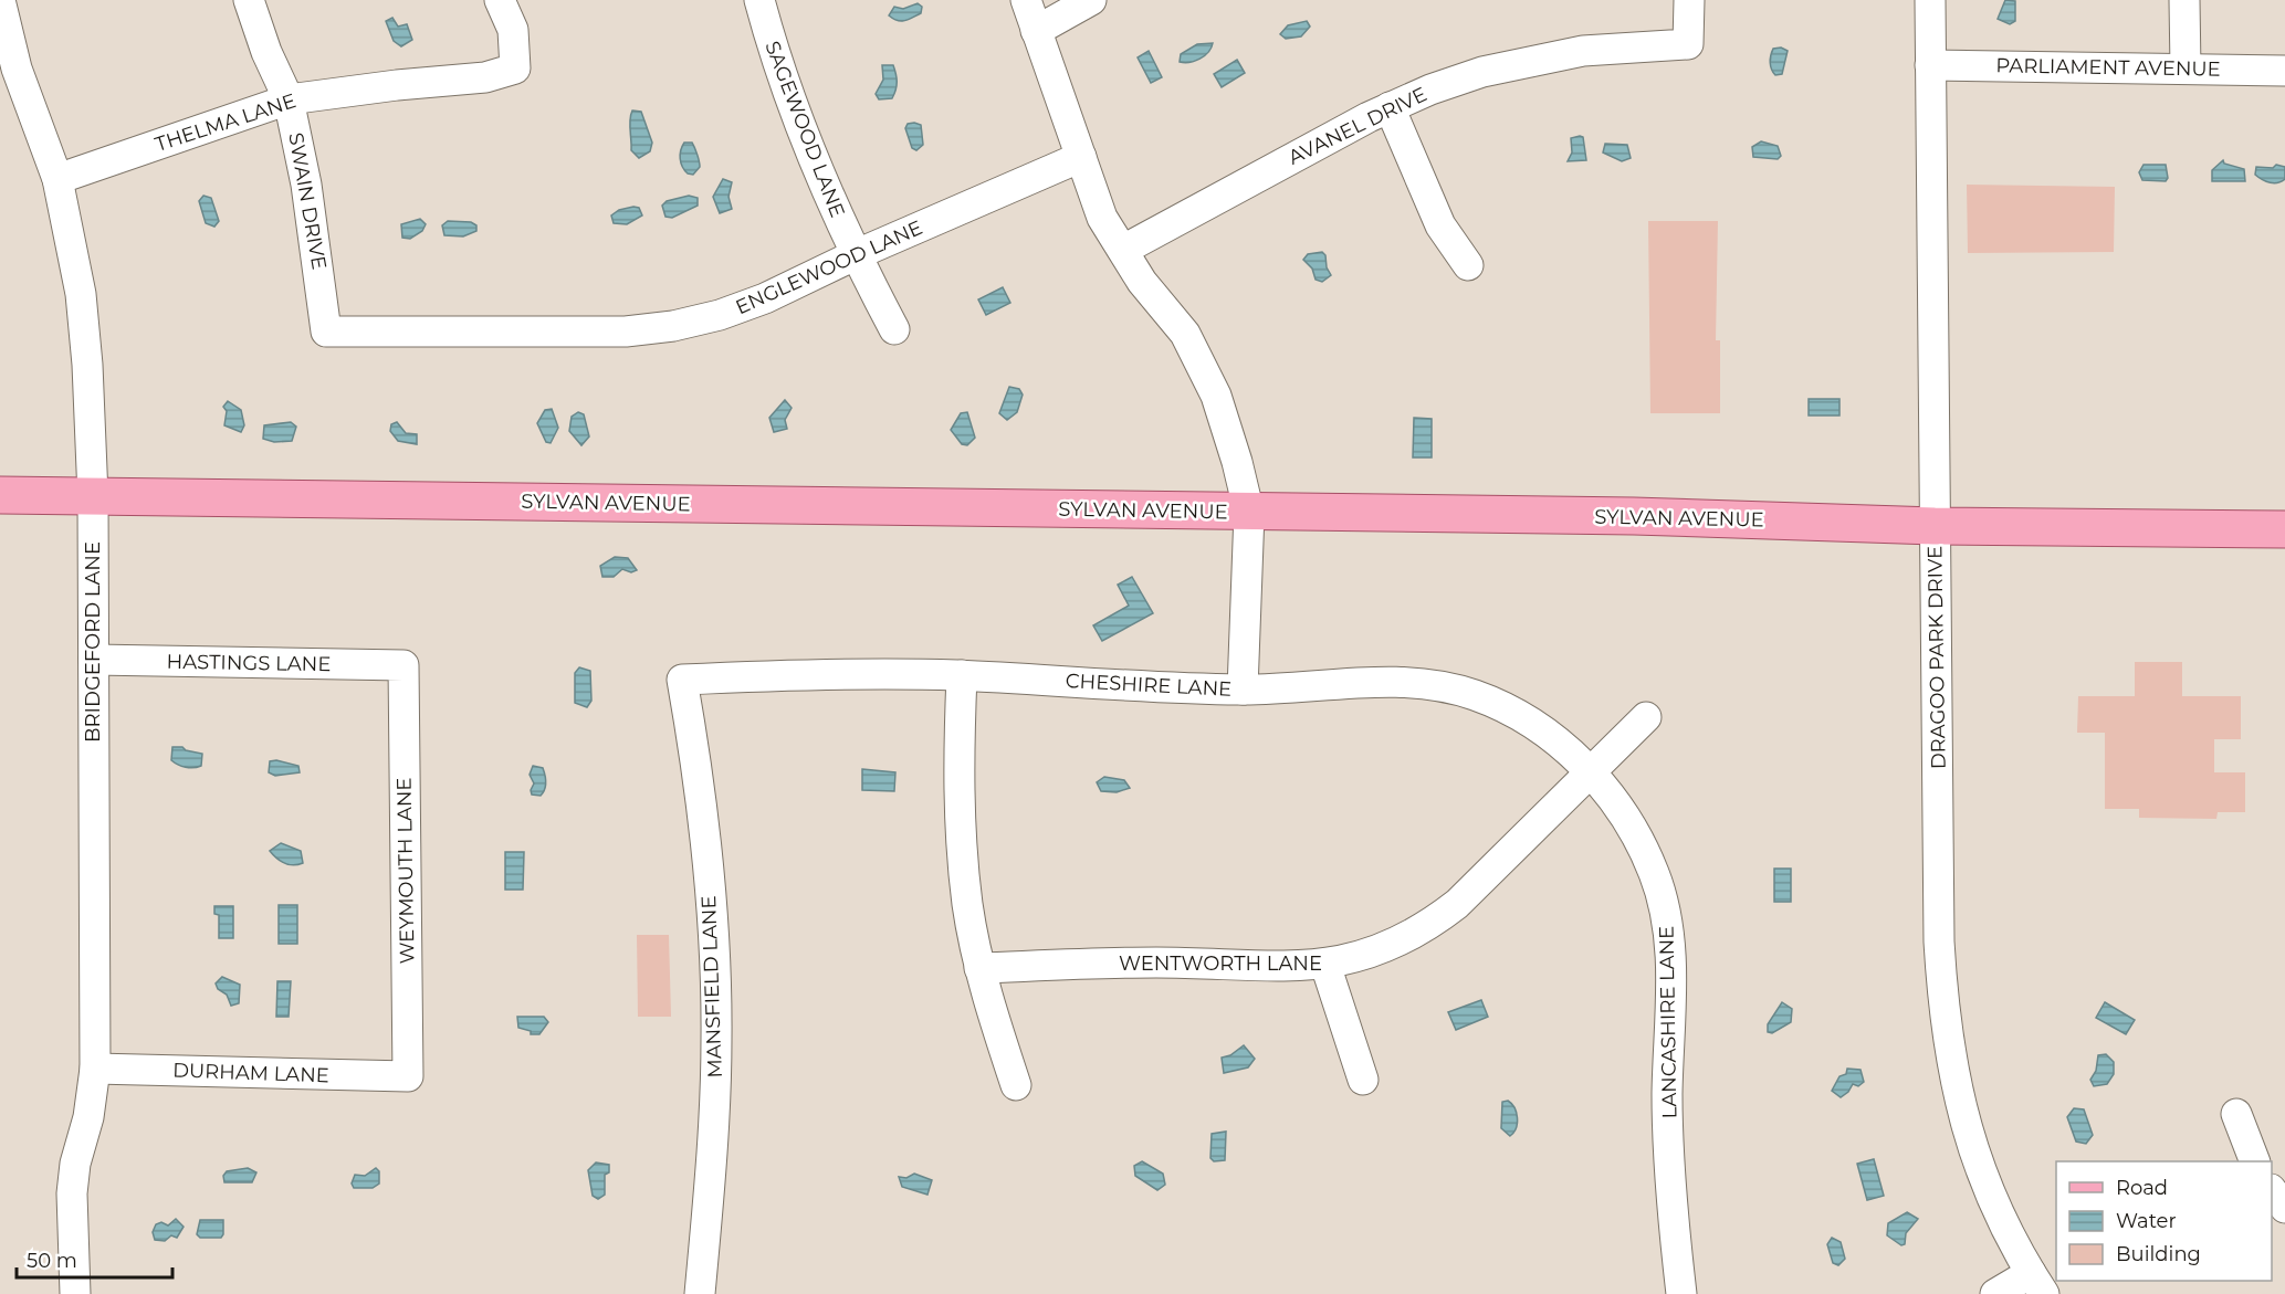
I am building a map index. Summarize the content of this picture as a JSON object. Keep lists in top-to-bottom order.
{
  "streets": {
    "main road": ["SYLVAN AVENUE"],
    "street": [
      "PARLIAMENT AVENUE",
      "THELMA LANE",
      "AVANEL DRIVE",
      "SAGEWOOD LANE",
      "SWAIN DRIVE",
      "ENGLEWOOD LANE",
      "BRIDGEFORD LANE",
      "DRAGOO PARK DRIVE",
      "HASTINGS LANE",
      "CHESHIRE LANE",
      "WEYMOUTH LANE",
      "WENTWORTH LANE",
      "MANSFIELD LANE",
      "LANCASHIRE LANE",
      "DURHAM LANE"
    ]
  },
  "crossings": [
    ["PARLIAMENT AVENUE", "DRAGOO PARK DRIVE"],
    ["THELMA LANE", "SWAIN DRIVE"],
    ["THELMA LANE", "BRIDGEFORD LANE"],
    ["SAGEWOOD LANE", "ENGLEWOOD LANE"],
    ["SWAIN DRIVE", "ENGLEWOOD LANE"],
    ["SYLVAN AVENUE", "BRIDGEFORD LANE"],
    ["SYLVAN AVENUE", "DRAGOO PARK DRIVE"],
    ["BRIDGEFORD LANE", "HASTINGS LANE"],
    ["BRIDGEFORD LANE", "DURHAM LANE"],
    ["HASTINGS LANE", "WEYMOUTH LANE"],
    ["CHESHIRE LANE", "WENTWORTH LANE"],
    ["CHESHIRE LANE", "MANSFIELD LANE"],
    ["CHESHIRE LANE", "LANCASHIRE LANE"],
    ["WEYMOUTH LANE", "DURHAM LANE"],
    ["WENTWORTH LANE", "LANCASHIRE LANE"]
  ],
  "legend": ["Road", "Water", "Building"],
  "scale_bar": "50 m"
}
